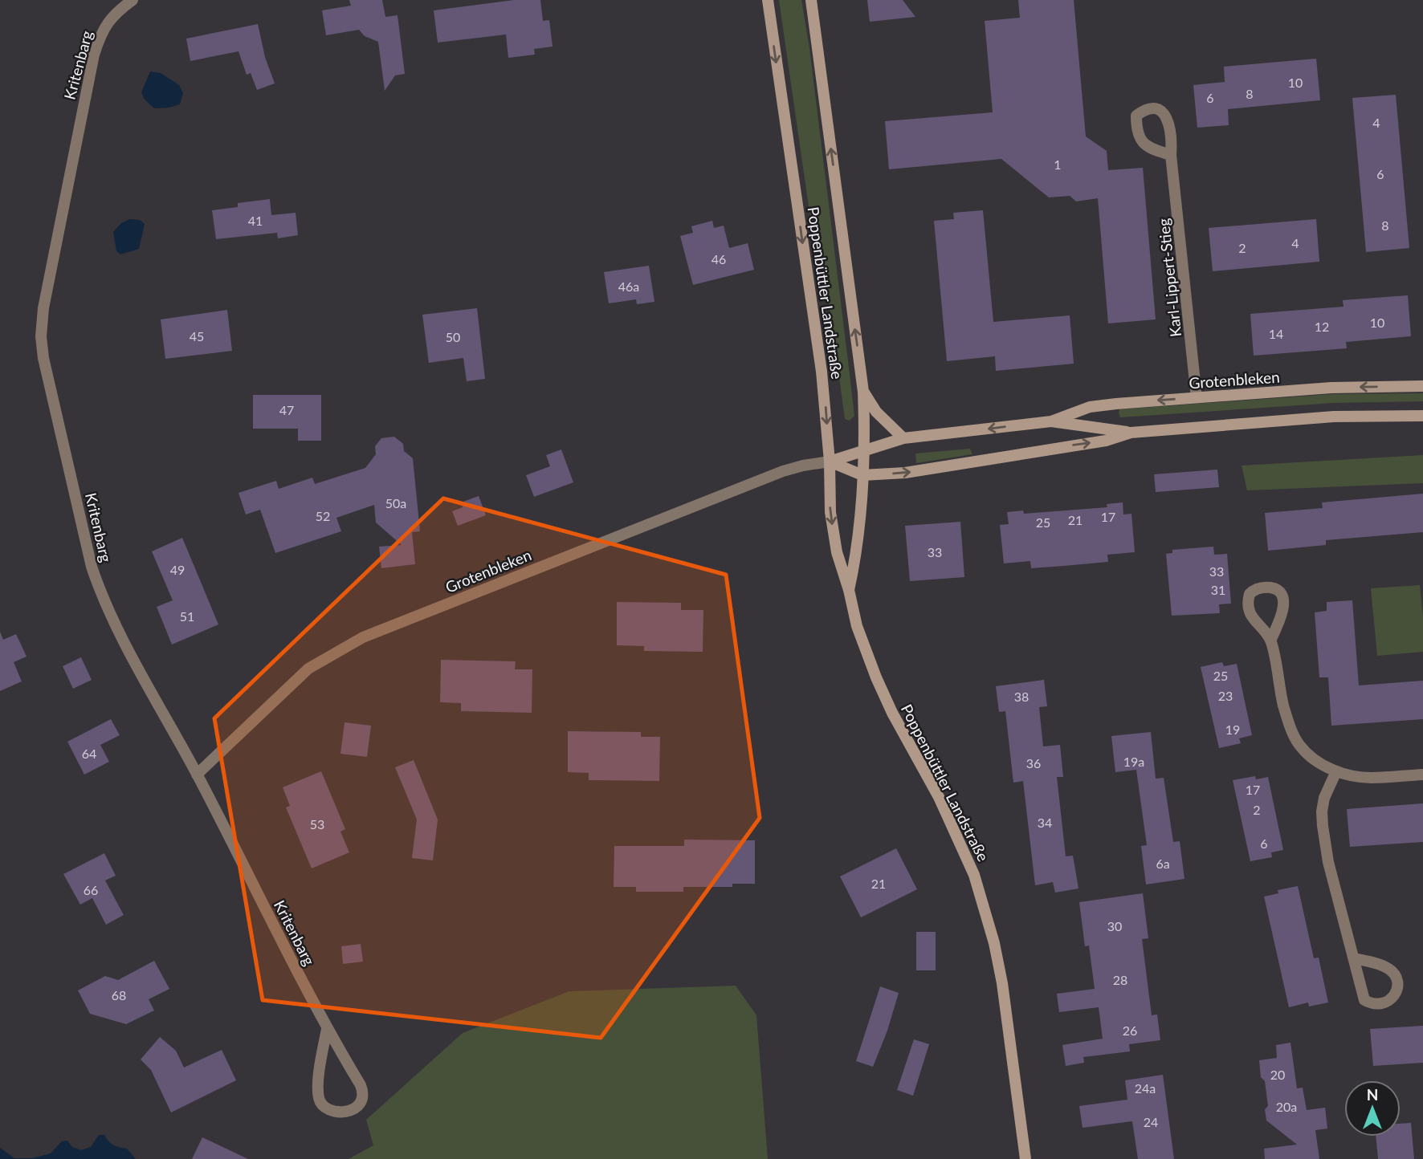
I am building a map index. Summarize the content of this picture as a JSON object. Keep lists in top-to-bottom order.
{
  "streets": {
    "main road": ["Poppenbüttler Landstraße", "Grotenbleken"],
    "street": ["Kritenbarg", "Karl-Lippert-Stieg"]
  },
  "crossings": [
    ["Kritenbarg", "Grotenbleken"],
    ["Karl-Lippert-Stieg", "Grotenbleken"],
    ["Poppenbüttler Landstraße", "Grotenbleken"]
  ],
  "house_numbers": [
    "10",
    "8",
    "6",
    "4",
    "1",
    "6",
    "41",
    "8",
    "4",
    "2",
    "46",
    "46a",
    "10",
    "12",
    "14",
    "45",
    "50",
    "47",
    "50a",
    "52",
    "17",
    "21",
    "25",
    "33",
    "49",
    "33",
    "31",
    "51",
    "25",
    "23",
    "38",
    "19",
    "64",
    "19a",
    "36",
    "17",
    "2",
    "34",
    "53",
    "6",
    "6a",
    "21",
    "66",
    "30",
    "28",
    "68",
    "26",
    "20",
    "24a",
    "20a",
    "24"
  ],
  "north": "top"
}
